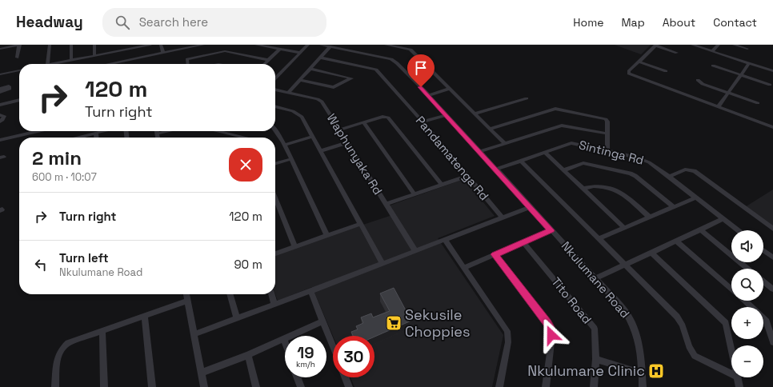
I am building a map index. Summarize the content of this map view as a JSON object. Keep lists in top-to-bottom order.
{
  "streets": {
    "street": [
      "Sintinga Rd",
      "Waphunyaka Rd",
      "Pandamatenga Rd",
      "Nkulumane Road",
      "Tito Road"
    ]
  },
  "crossings": [
    ["Sintinga Rd", "Nkulumane Road"]
  ],
  "places": {
    "supermarket": ["Sekusile Choppies"],
    "hospital": ["Nkulumane Clinic"]
  },
  "page": {
    "header": "Headway",
    "search": "Search here",
    "nav": [
      "Home",
      "Map",
      "About",
      "Contact"
    ],
    "turn": ["120 m", "Turn right"],
    "heading": ["2 min", "600 m · 10:07"],
    "list": [
      {
        "name": "Turn right",
        "value": "120 m"
      },
      {
        "name": "Turn left",
        "note": "Nkulumane Road",
        "value": "90 m"
      }
    ],
    "map_buttons": ["+", "−"],
    "speed": "19 km/h",
    "limit": "30"
  }
}
